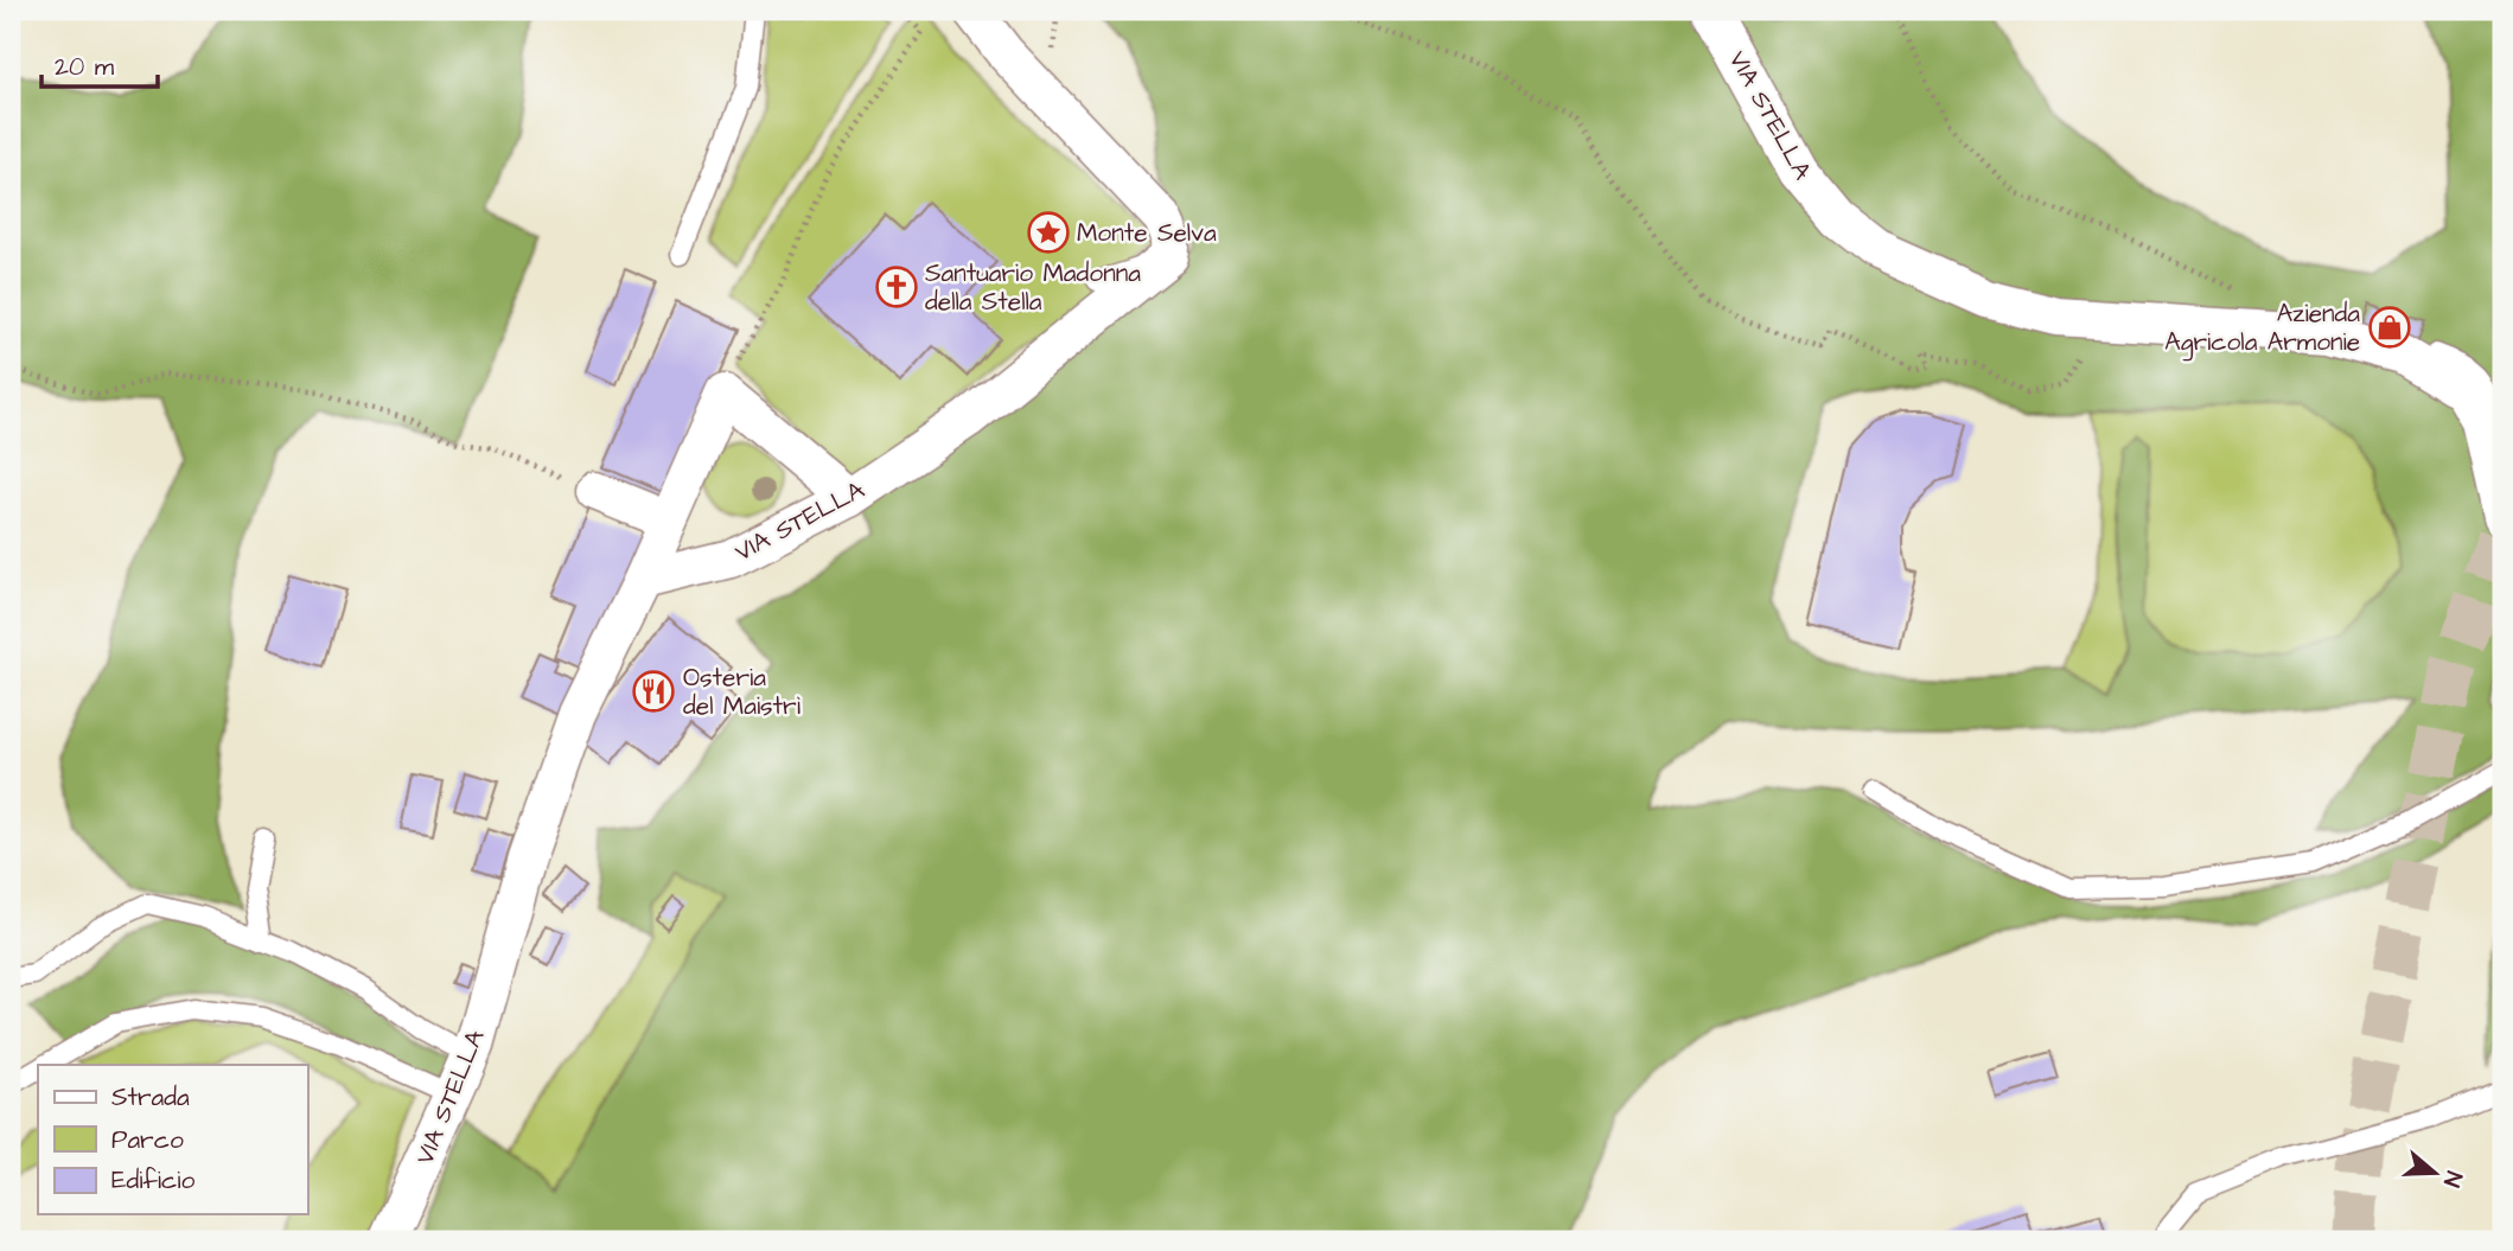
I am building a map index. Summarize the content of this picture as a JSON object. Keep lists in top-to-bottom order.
{
  "streets": {
    "street": ["VIA STELLA"]
  },
  "places": {
    "place": ["Monte Selva"],
    "church": ["Santuario Madonna della Stella"],
    "shop": ["Azienda Agricola Armonie"],
    "restaurant": ["Osteria del Maistrì"]
  },
  "legend": ["Strada", "Parco", "Edificio"],
  "scale_bar": "20 m",
  "north": "right"
}
